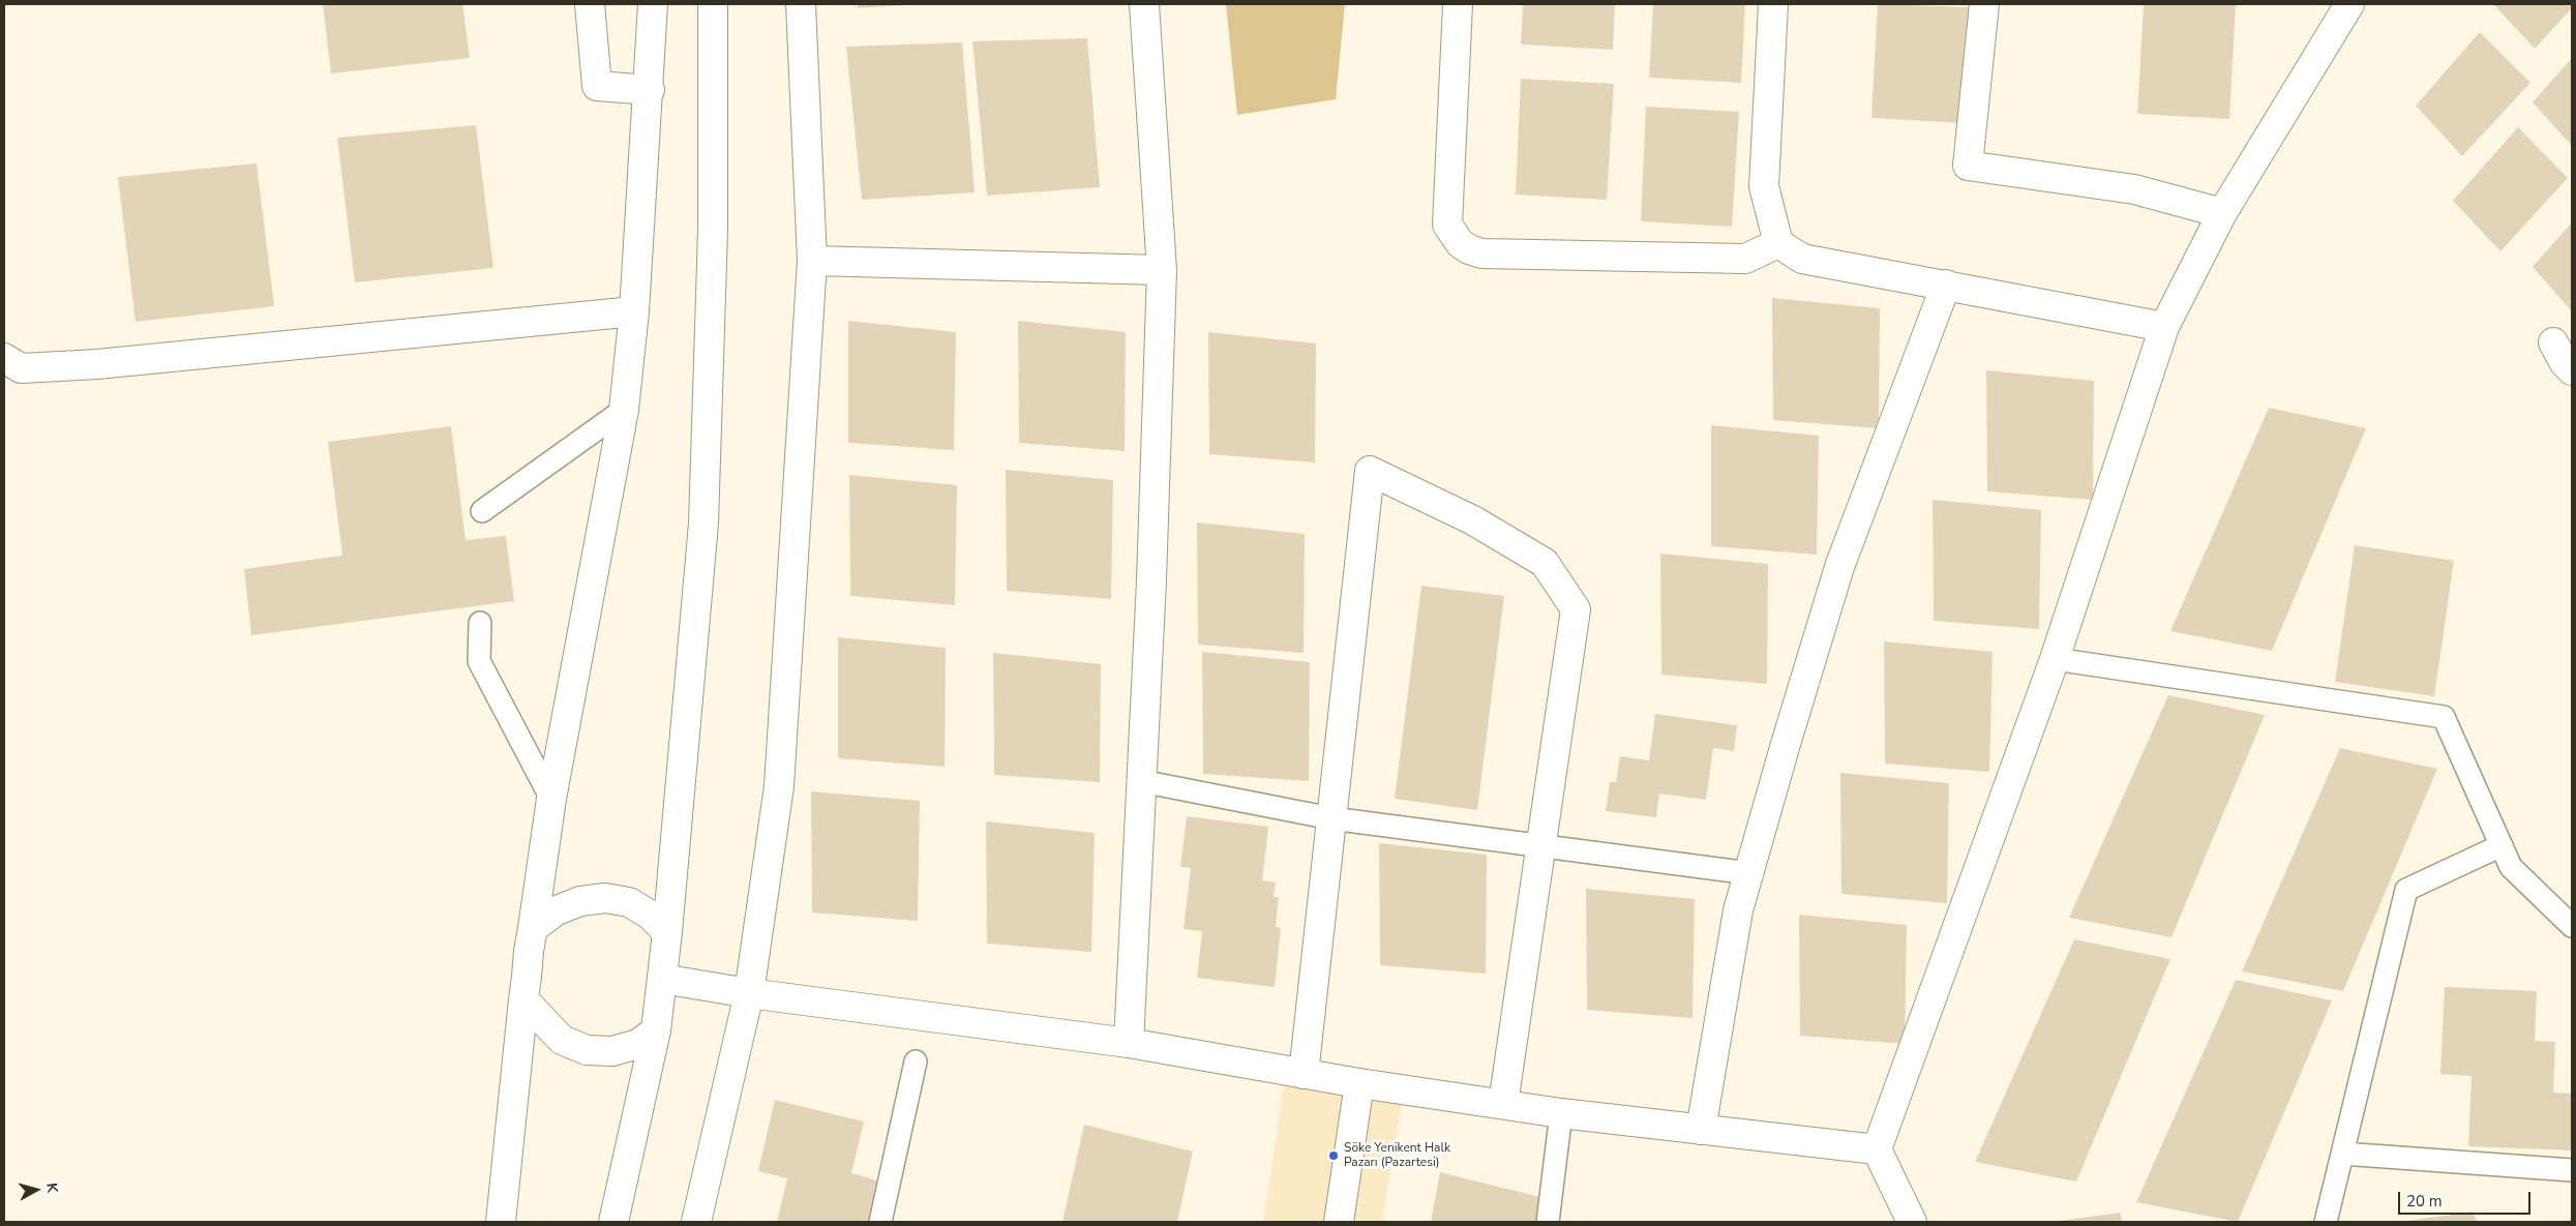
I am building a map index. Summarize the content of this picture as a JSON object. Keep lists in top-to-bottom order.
{
  "places": ["Söke Yenikent Halk Pazarı (Pazartesi)"],
  "scale_bar": "20 m",
  "north": "right"
}
